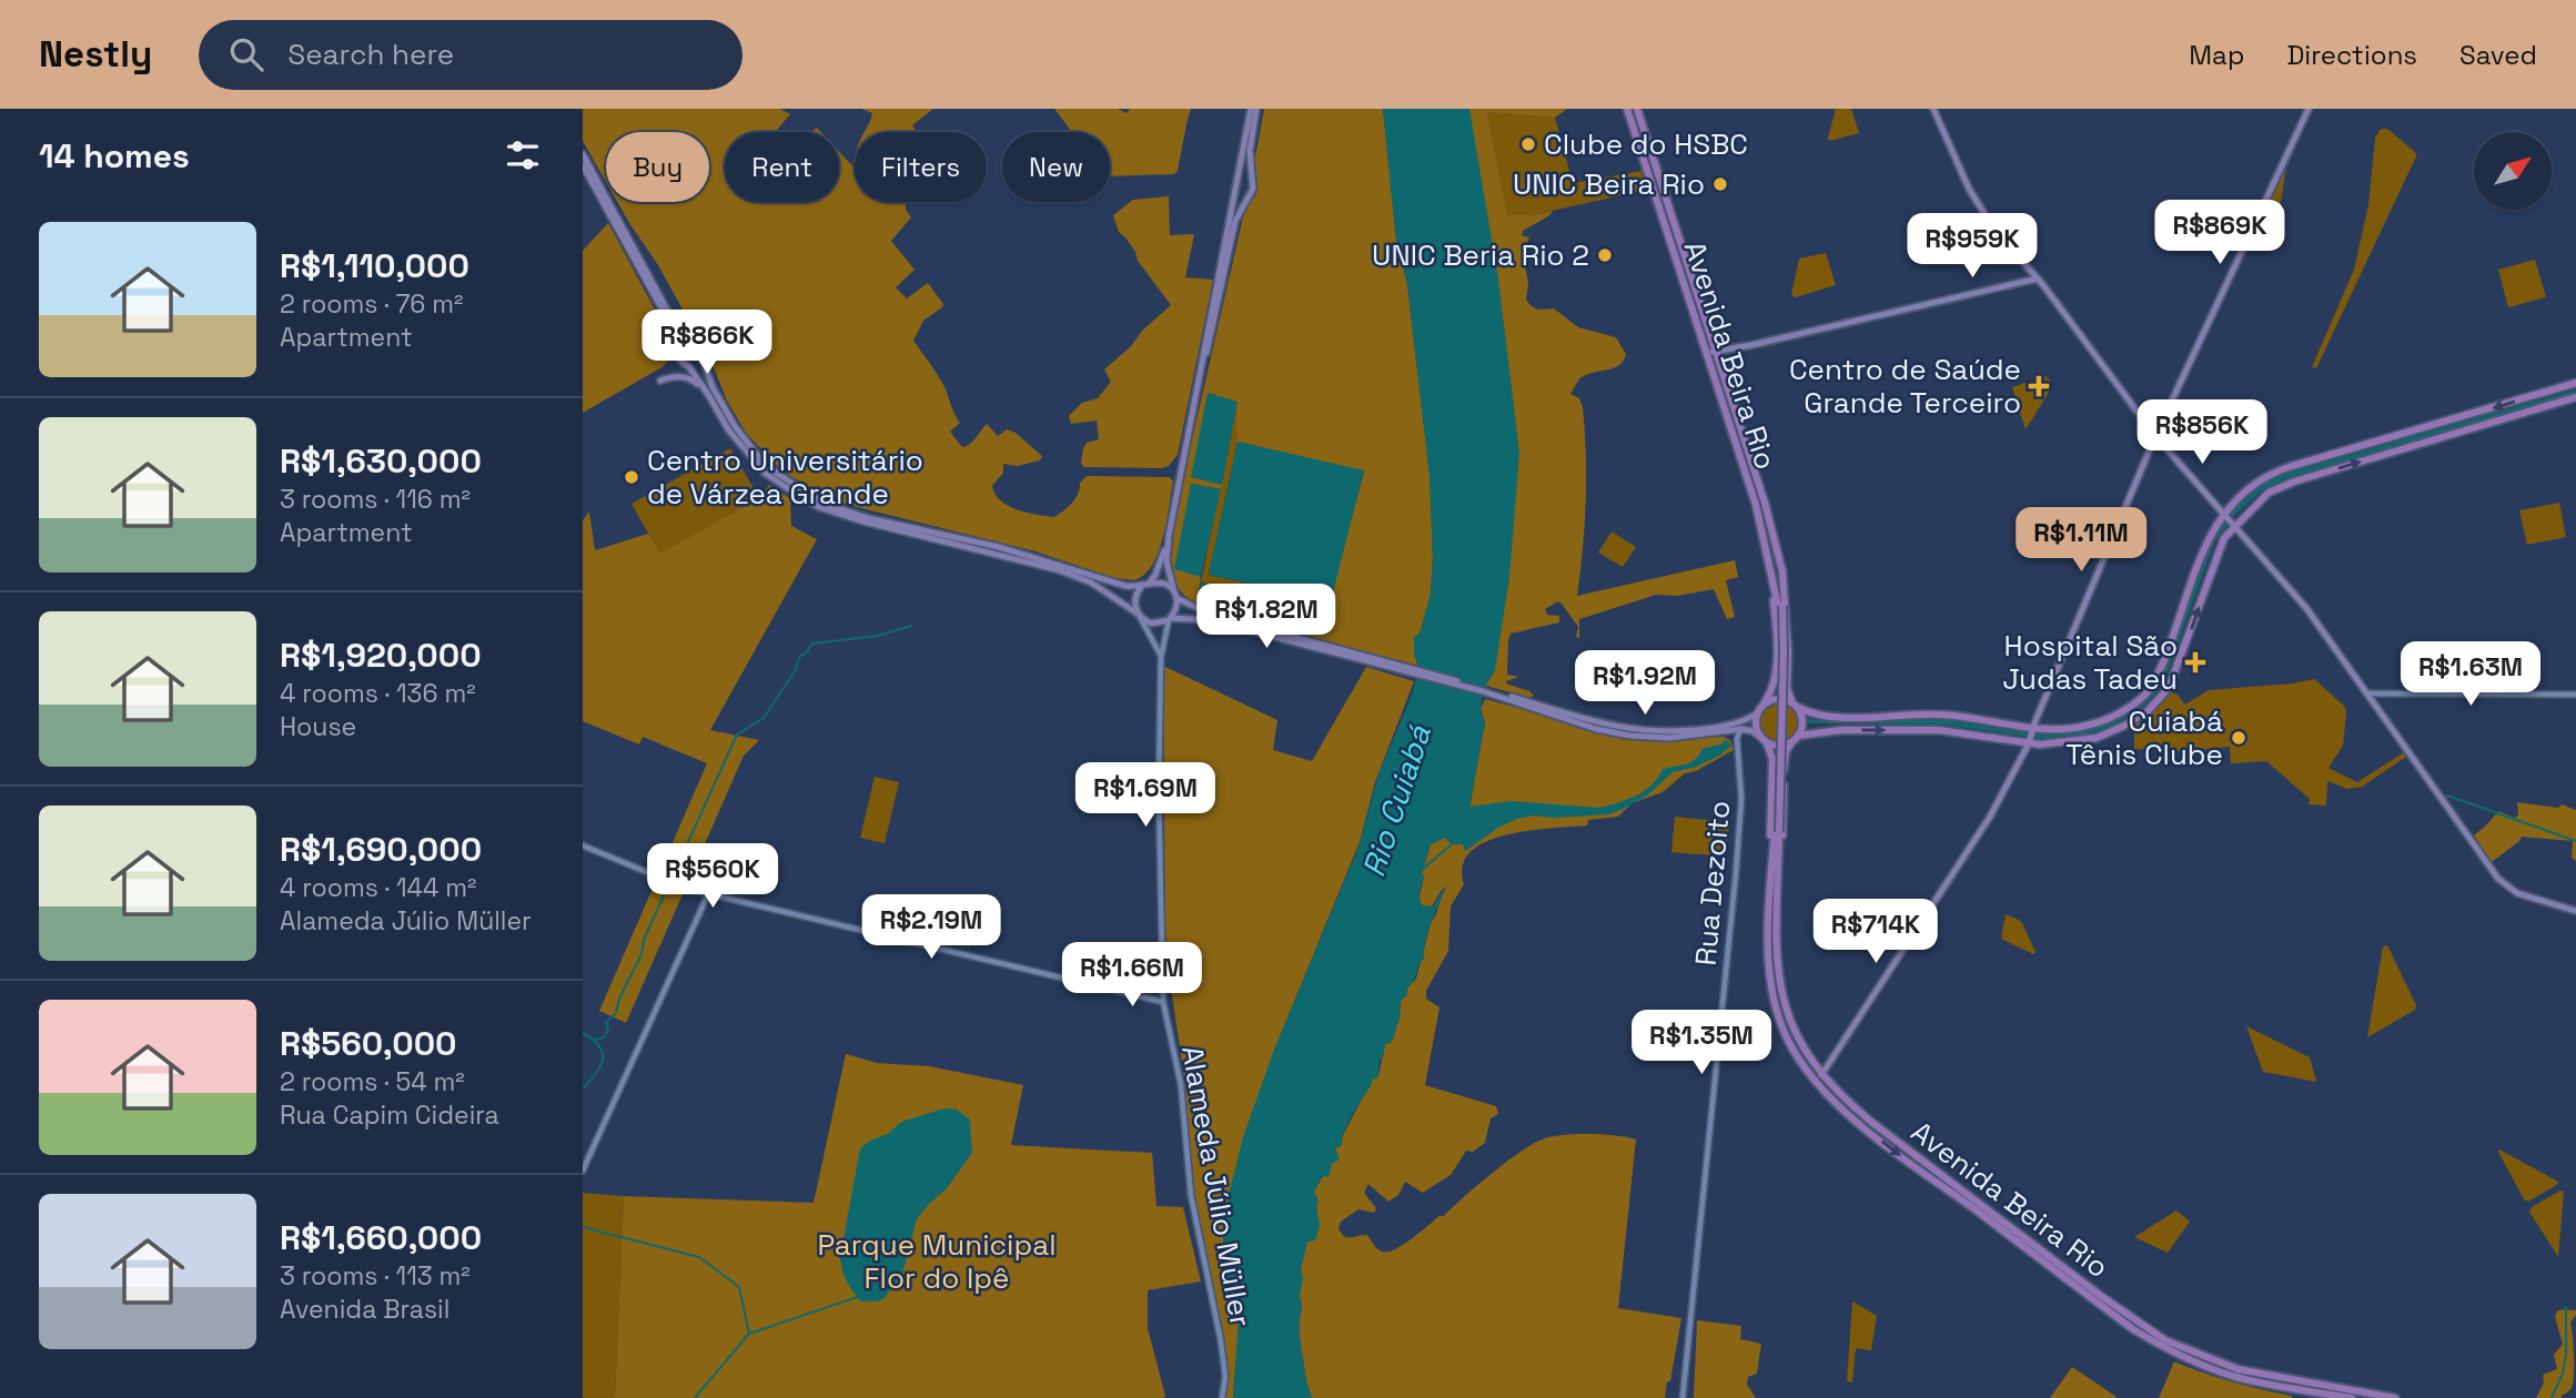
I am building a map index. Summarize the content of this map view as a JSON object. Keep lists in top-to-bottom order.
{
  "streets": {
    "main road": ["Avenida Beira Rio"],
    "street": ["Rua Dezoito", "Alameda Júlio Müller"]
  },
  "water": ["Rio Cuiabá"],
  "parks": ["Parque Municipal Flor do Ipê"],
  "places": {
    "other": [
      "Clube do HSBC",
      "UNIC Beira Rio",
      "UNIC Beria Rio 2",
      "Centro Universitário de Várzea Grande",
      "Cuiabá Tênis Clube"
    ],
    "health": ["Centro de Saúde Grande Terceiro", "Hospital São Judas Tadeu"]
  },
  "north": "top right",
  "page": {
    "header": "Nestly",
    "search": "Search here",
    "nav": ["Map", "Directions", "Saved"],
    "heading": "14 homes",
    "chip": [
      "Buy",
      "Rent",
      "Filters",
      "New"
    ],
    "price": [
      "R$869K",
      "R$959K",
      "R$866K",
      "R$856K",
      "R$1.11M",
      "R$1.82M",
      "R$1.63M",
      "R$1.92M",
      "R$1.69M",
      "R$560K",
      "R$2.19M",
      "R$714K",
      "R$1.66M",
      "R$1.35M"
    ],
    "list": [
      {
        "name": "R$1,110,000",
        "note": "2 rooms · 76 m² · Apartment"
      },
      {
        "name": "R$1,630,000",
        "note": "3 rooms · 116 m² · Apartment"
      },
      {
        "name": "R$1,920,000",
        "note": "4 rooms · 136 m² · House"
      },
      {
        "name": "R$1,690,000",
        "note": "4 rooms · 144 m² · Alameda Júlio Müller"
      },
      {
        "name": "R$560,000",
        "note": "2 rooms · 54 m² · Rua Capim Cideira"
      },
      {
        "name": "R$1,660,000",
        "note": "3 rooms · 113 m² · Avenida Brasil"
      }
    ]
  }
}
